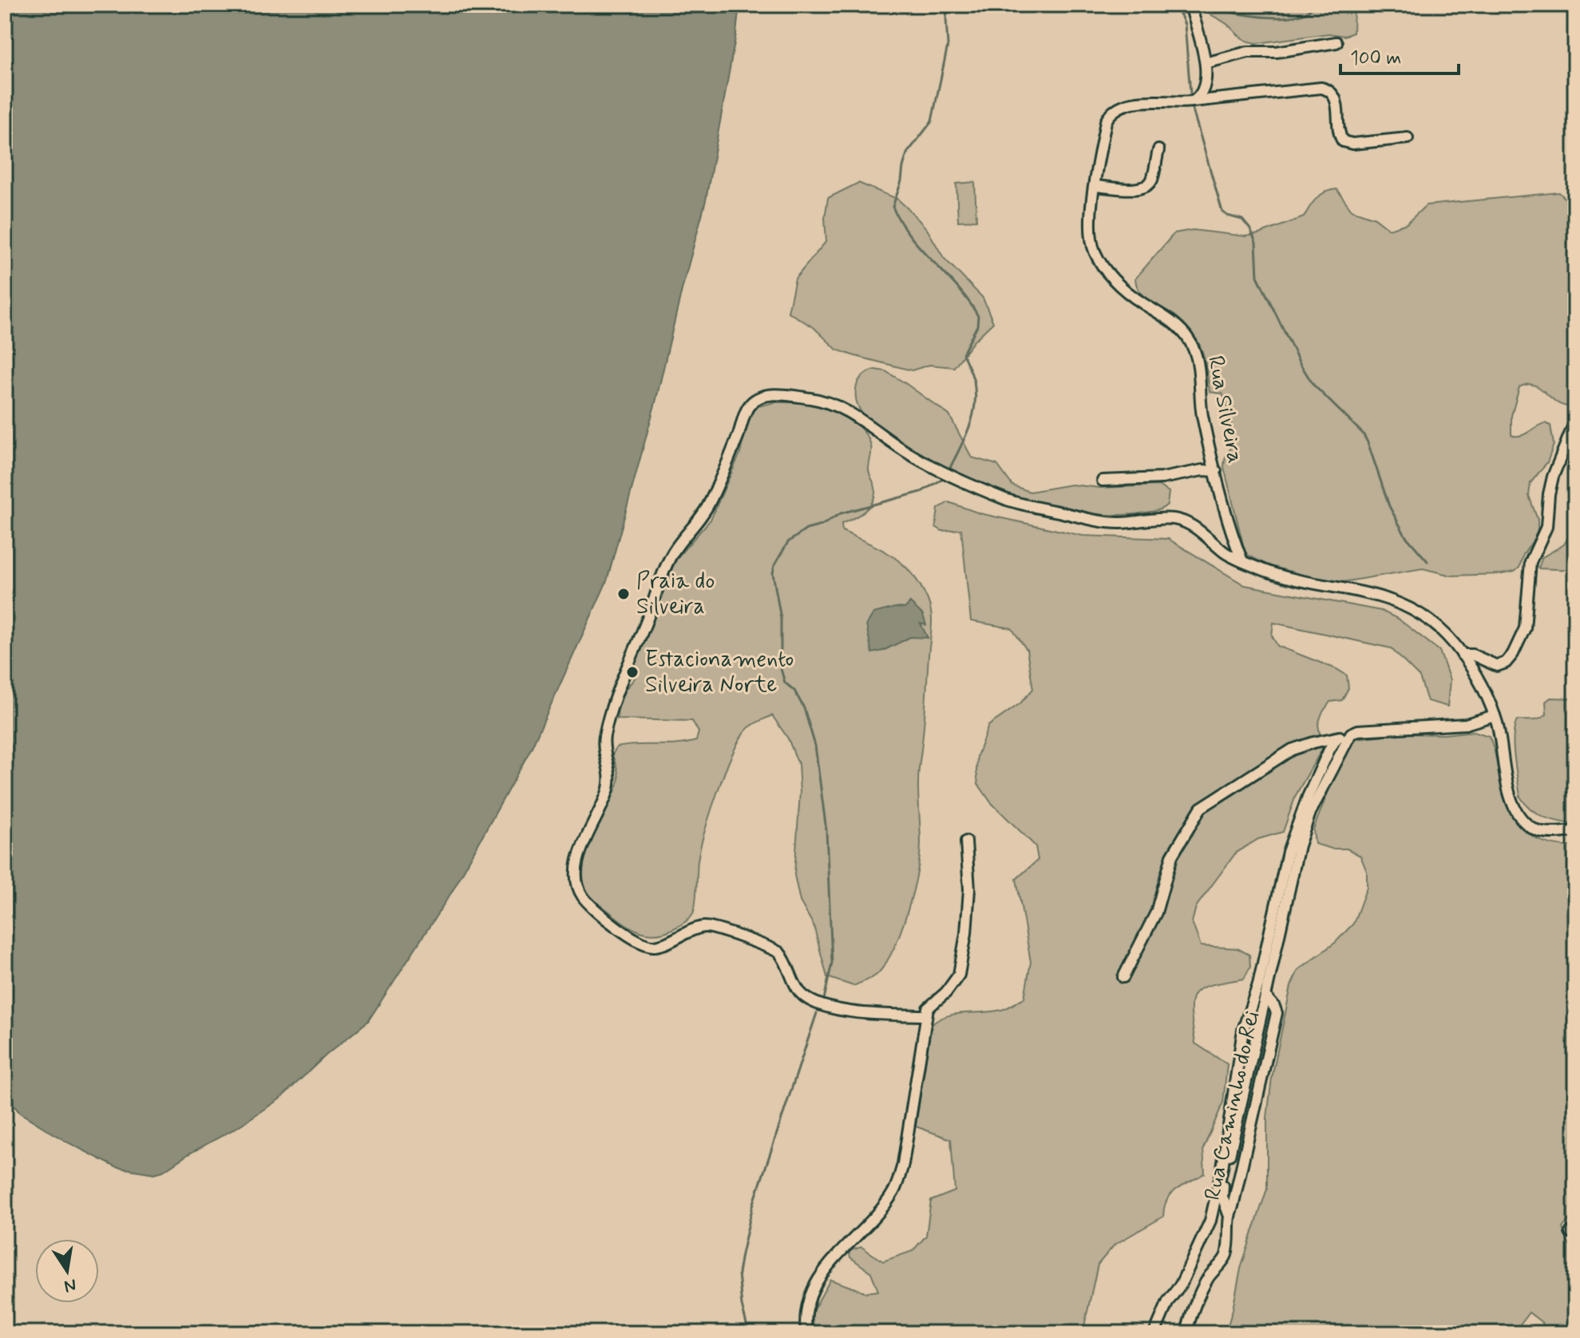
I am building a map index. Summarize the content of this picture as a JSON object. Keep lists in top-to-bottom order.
{
  "streets": {
    "street": ["Rua Silveira", "Rua Caminho do Rei"]
  },
  "places": ["Praia do Silveira", "Estacionamento Silveira Norte"],
  "scale_bar": "100 m",
  "north": "bottom"
}
